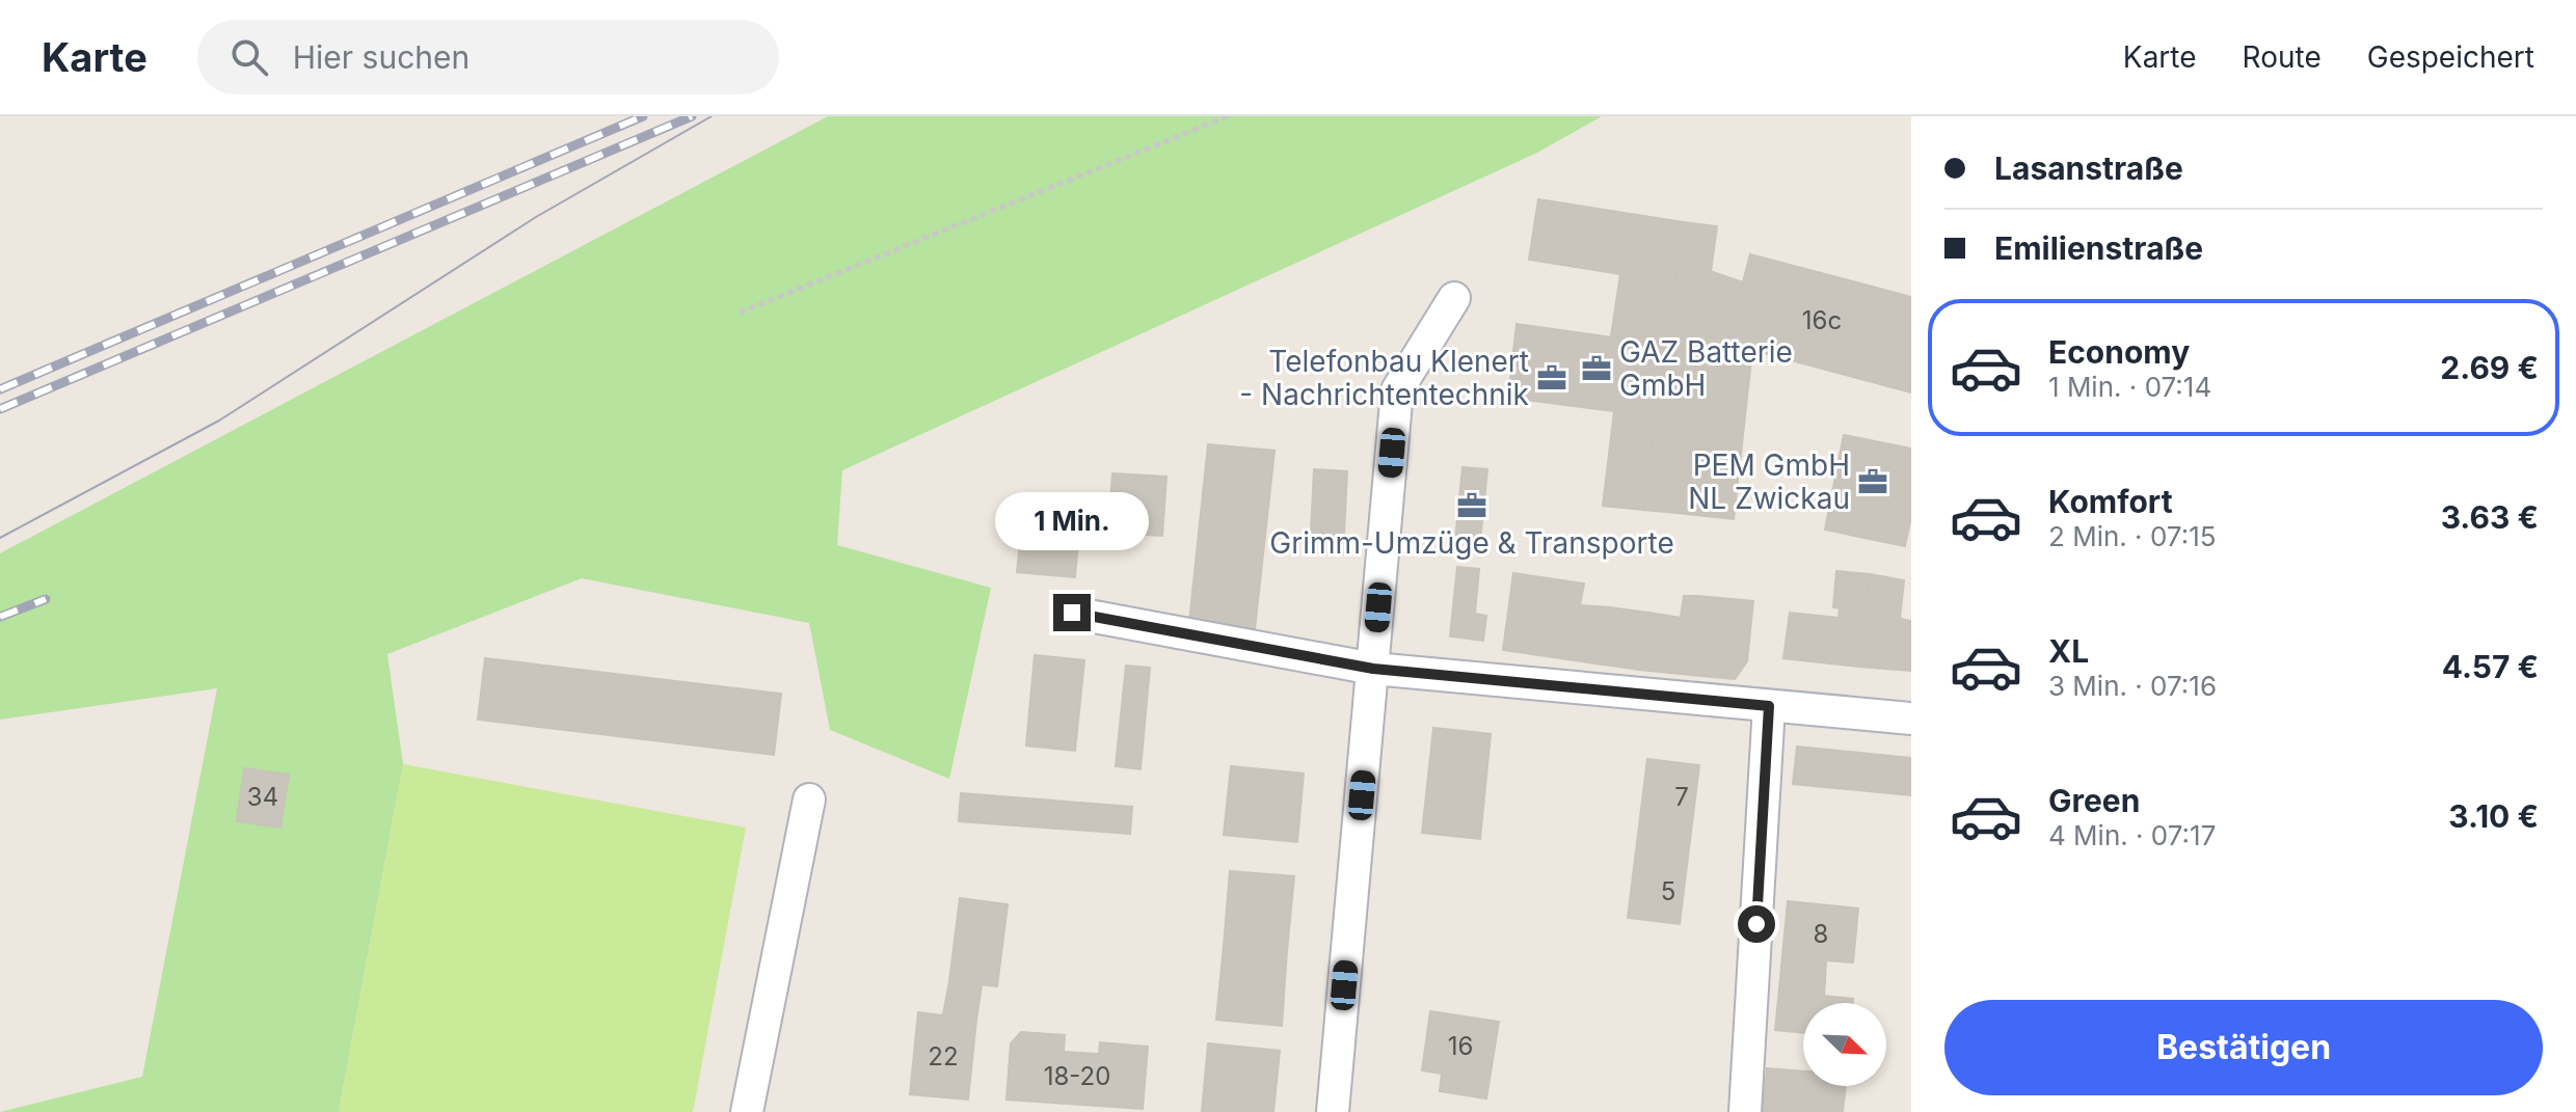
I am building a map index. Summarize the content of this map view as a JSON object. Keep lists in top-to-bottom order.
{
  "places": {
    "office": [
      "GAZ Batterie GmbH",
      "Telefonbau Klenert - Nachrichtentechnik",
      "PEM GmbH NL Zwickau",
      "Grimm-Umzüge & Transporte"
    ]
  },
  "house_numbers": [
    "16c",
    "34",
    "7",
    "5",
    "8",
    "16",
    "22",
    "18-20"
  ],
  "north": "bottom right",
  "page": {
    "header": "Karte",
    "search": "Hier suchen",
    "nav": ["Karte", "Route", "Gespeichert"],
    "banner": ["Lasanstraße", "Emilienstraße"],
    "list": [
      {
        "name": "Economy",
        "note": "1 Min. · 07:14",
        "value": "2.69 €"
      },
      {
        "name": "Komfort",
        "note": "2 Min. · 07:15",
        "value": "3.63 €"
      },
      {
        "name": "XL",
        "note": "3 Min. · 07:16",
        "value": "4.57 €"
      },
      {
        "name": "Green",
        "note": "4 Min. · 07:17",
        "value": "3.10 €"
      }
    ],
    "bubble": "1 Min.",
    "buttons": "Bestätigen"
  }
}
